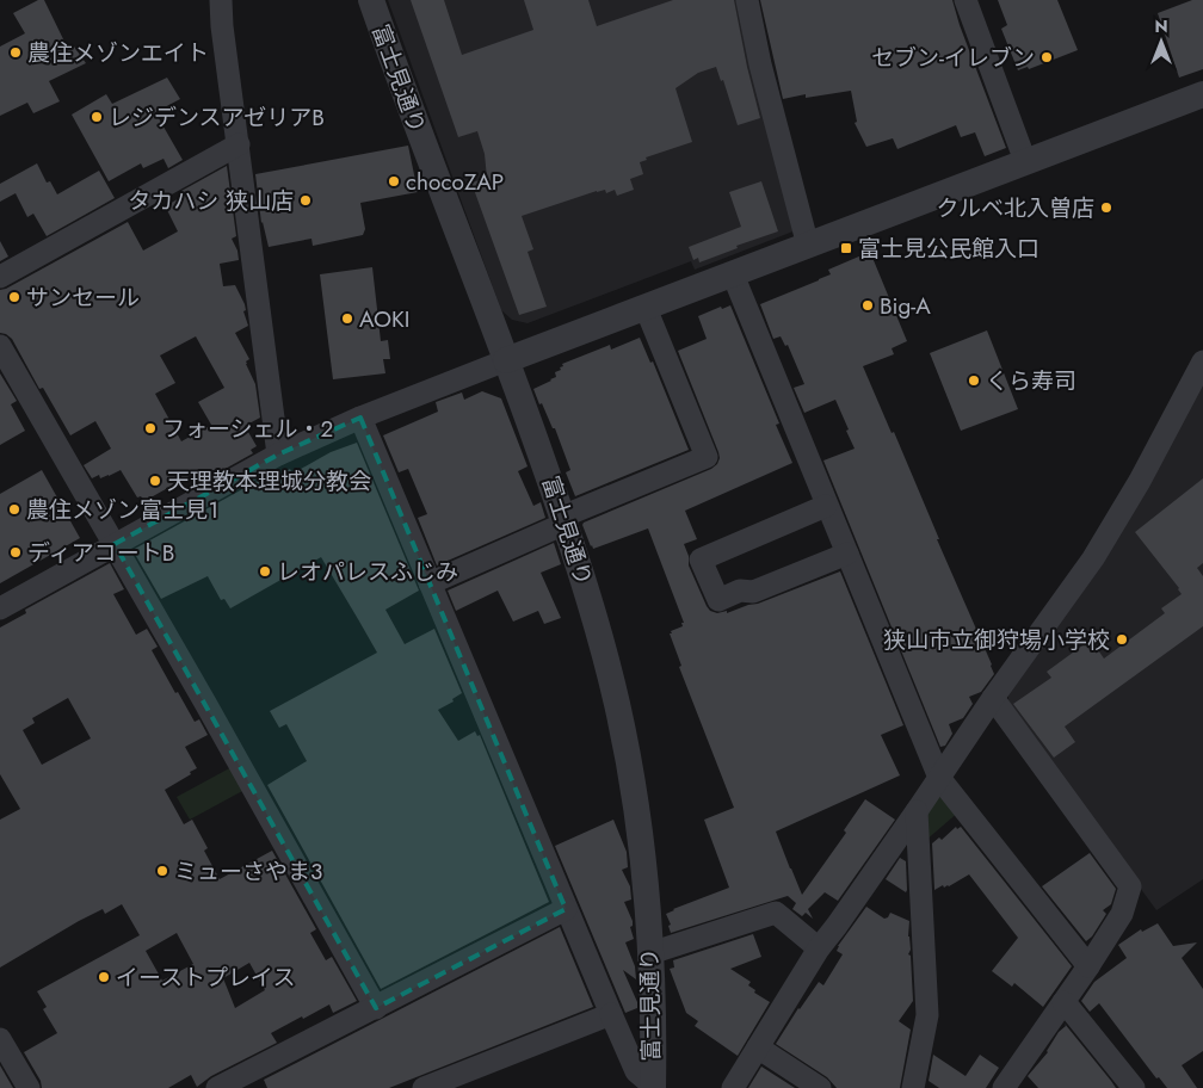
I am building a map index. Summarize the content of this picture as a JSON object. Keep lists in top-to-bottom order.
{
  "streets": {
    "street": ["富士見通り"]
  },
  "places": {
    "other": [
      "農住メゾンエイト",
      "セブン-イレブン",
      "レジデンスアゼリアB",
      "chocoZAP",
      "タカハシ 狭山店",
      "クルベ北入曽店",
      "サンセール",
      "Big-A",
      "AOKI",
      "くら寿司",
      "フォーシェル・2",
      "天理教本理城分教会",
      "農住メゾン富士見１",
      "ディアコートB",
      "レオパレスふじみ",
      "狭山市立御狩場小学校",
      "ミューさやま3",
      "イーストプレイス"
    ],
    "transit": ["富士見公民館入口"]
  },
  "north": "top"
}
